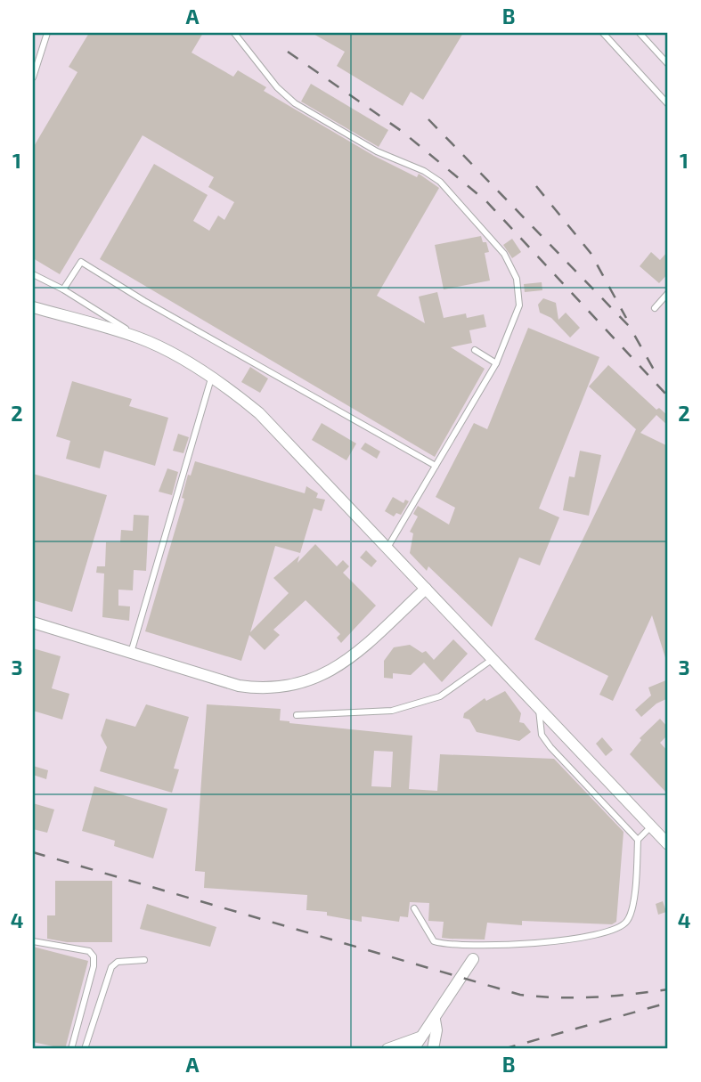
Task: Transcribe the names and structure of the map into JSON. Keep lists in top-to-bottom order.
{
  "grid": {
    "columns": ["A", "B"],
    "rows": [
      "1",
      "2",
      "3",
      "4"
    ]
  }
}
